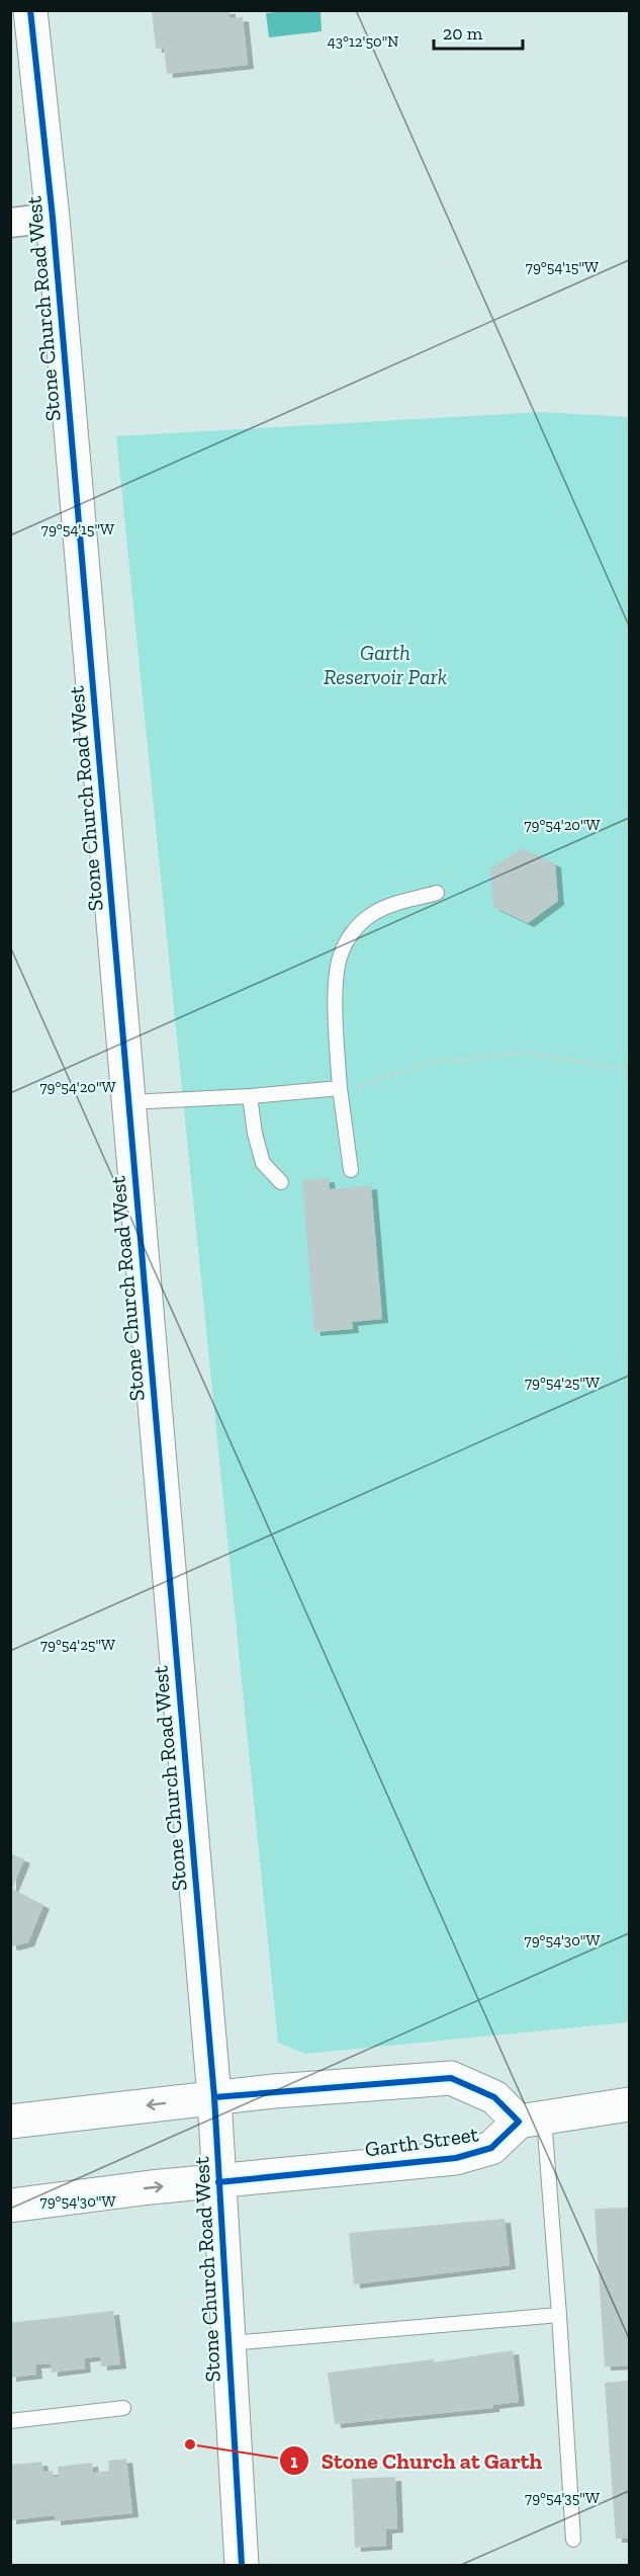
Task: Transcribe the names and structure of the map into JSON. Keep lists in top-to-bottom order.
{
  "streets": {
    "main road": ["Stone Church Road West", "Garth Street"]
  },
  "crossings": [
    ["Stone Church Road West", "Garth Street"]
  ],
  "parks": ["Garth Reservoir Park"],
  "places": ["Stone Church at Garth"],
  "scale_bar": "20 m",
  "coordinates": [
    "43°12'50\"N",
    "79°54'15\"W",
    "79°54'20\"W",
    "79°54'25\"W",
    "79°54'30\"W",
    "79°54'35\"W"
  ]
}
